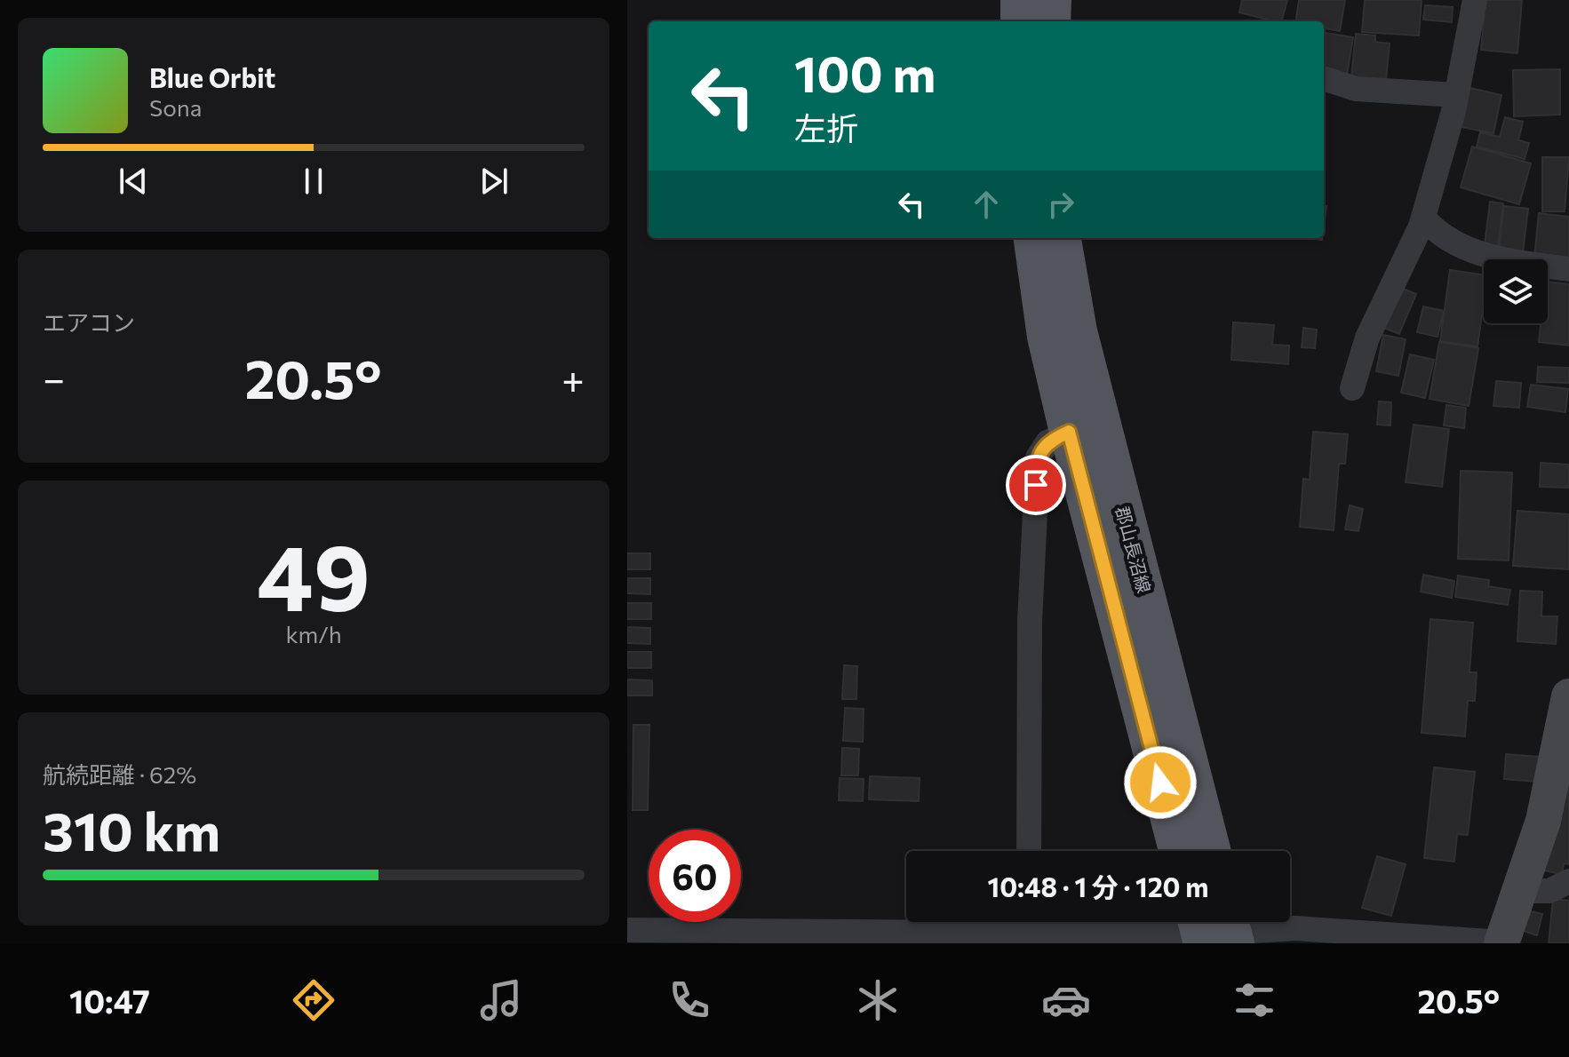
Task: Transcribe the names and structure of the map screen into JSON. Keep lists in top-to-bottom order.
{
  "streets": {
    "main road": ["郡山長沼線"]
  },
  "page": {
    "turn": ["100 m", "左折"],
    "song": ["Blue Orbit", "Sona"],
    "tile": [
      "エアコン",
      ["49", "km/h"],
      ["航続距離 · 62%", "310 km"]
    ],
    "heat": ["−", "20.5°", "+"],
    "limit": "60",
    "trip": "10:48 · 1 分 · 120 m",
    "tabs": ["10:47", "20.5°"]
  }
}
